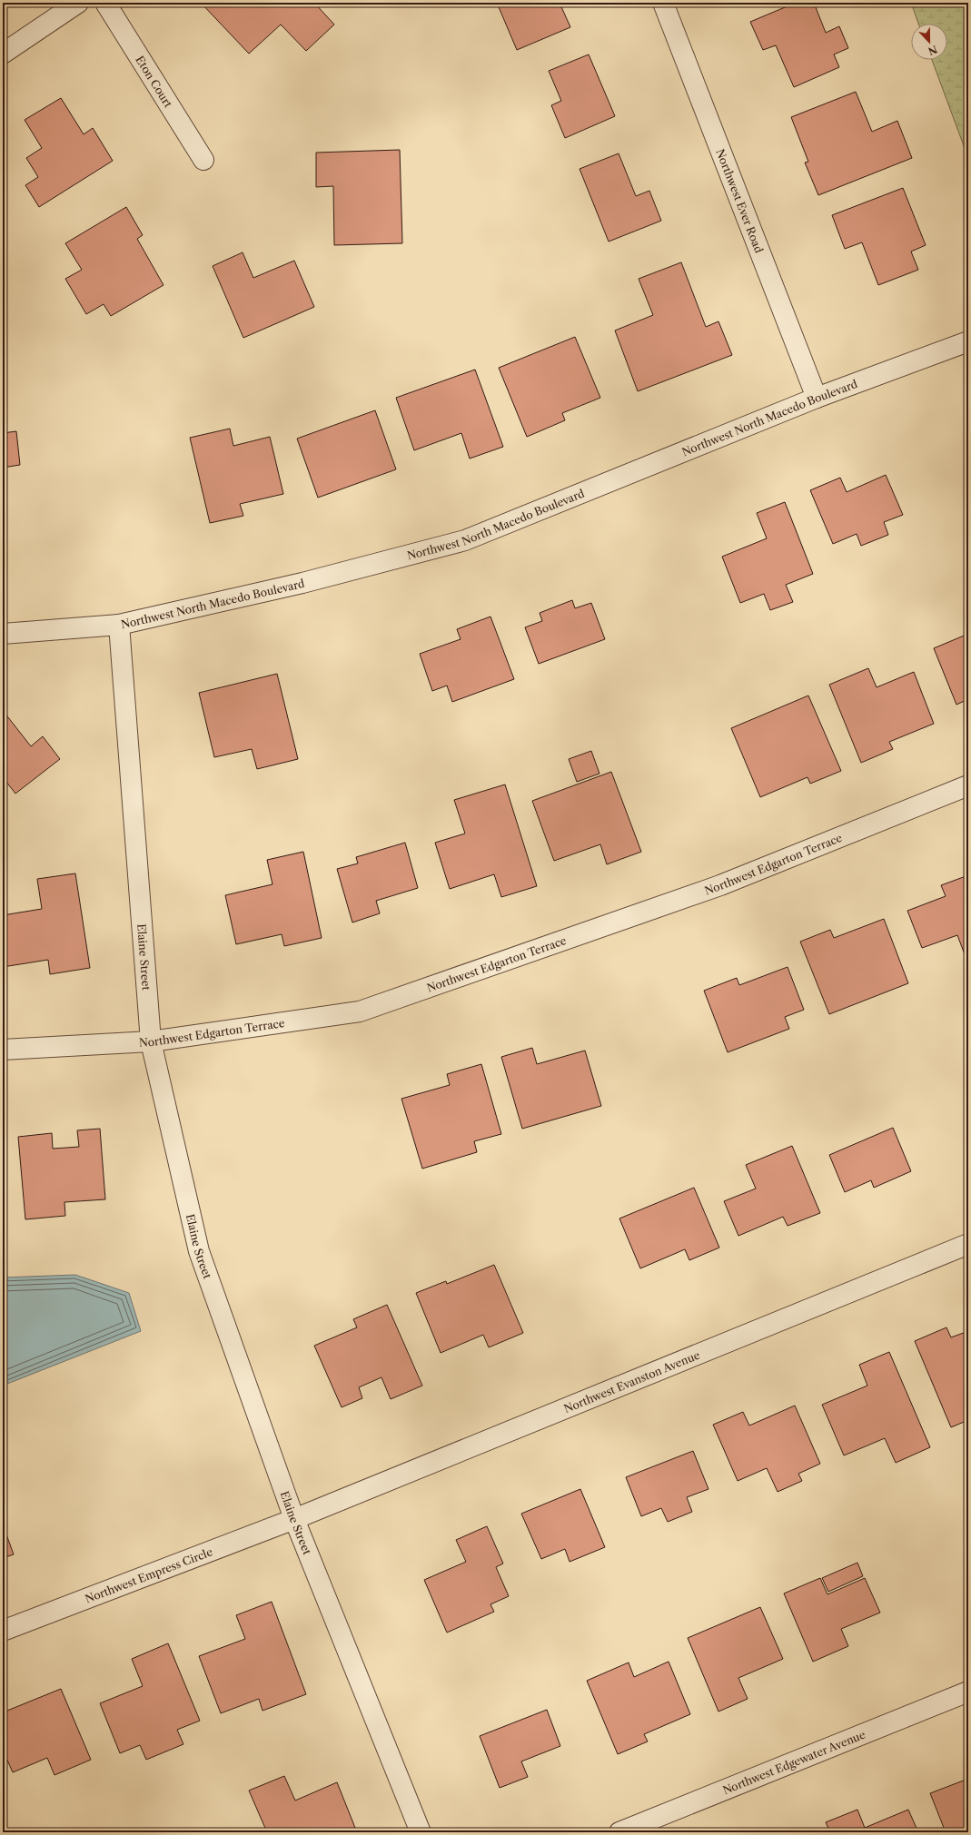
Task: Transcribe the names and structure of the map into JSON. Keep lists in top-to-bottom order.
{
  "streets": {
    "street": [
      "Eton Court",
      "Northwest Ever Road",
      "Northwest North Macedo Boulevard",
      "Northwest Edgarton Terrace",
      "Elaine Street",
      "Northwest Evanston Avenue",
      "Northwest Empress Circle",
      "Northwest Edgewater Avenue"
    ]
  },
  "crossings": [
    ["Northwest Ever Road", "Northwest North Macedo Boulevard"],
    ["Northwest North Macedo Boulevard", "Elaine Street"],
    ["Northwest Edgarton Terrace", "Elaine Street"],
    ["Elaine Street", "Northwest Evanston Avenue"],
    ["Elaine Street", "Northwest Empress Circle"],
    ["Northwest Evanston Avenue", "Northwest Empress Circle"]
  ],
  "north": "bottom"
}
